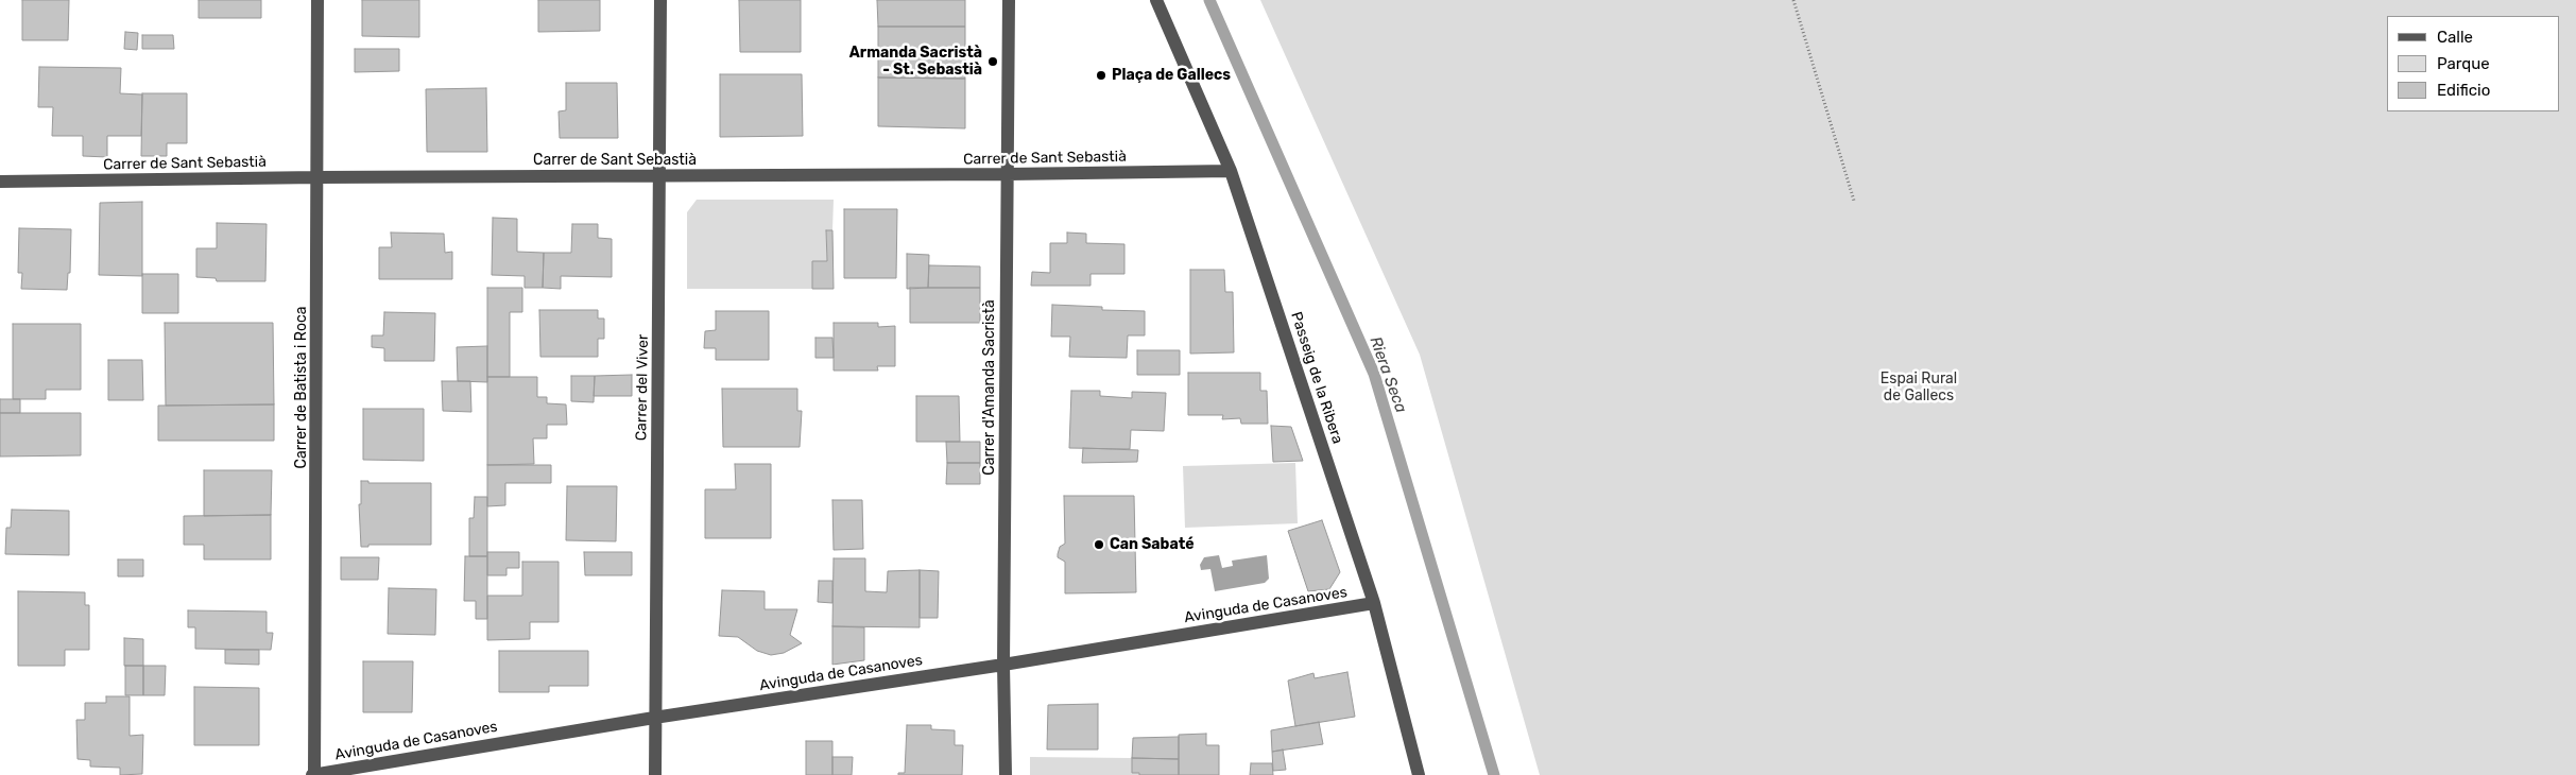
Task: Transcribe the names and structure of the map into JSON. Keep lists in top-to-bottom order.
{
  "streets": {
    "street": [
      "Carrer de Sant Sebastià",
      "Passeig de la Ribera",
      "Carrer de Batista i Roca",
      "Carrer del Viver",
      "Carrer d'Amanda Sacristà",
      "Avinguda de Casanoves"
    ]
  },
  "crossings": [
    ["Carrer de Sant Sebastià", "Passeig de la Ribera"],
    ["Carrer de Sant Sebastià", "Carrer de Batista i Roca"],
    ["Carrer de Sant Sebastià", "Carrer del Viver"],
    ["Carrer de Sant Sebastià", "Carrer d'Amanda Sacristà"],
    ["Passeig de la Ribera", "Avinguda de Casanoves"],
    ["Carrer de Batista i Roca", "Avinguda de Casanoves"],
    ["Carrer del Viver", "Avinguda de Casanoves"],
    ["Carrer d'Amanda Sacristà", "Avinguda de Casanoves"]
  ],
  "water": ["Riera Seca"],
  "parks": ["Espai Rural de Gallecs"],
  "places": ["Armanda Sacristà - St. Sebastià", "Plaça de Gallecs", "Can Sabaté"],
  "legend": ["Calle", "Parque", "Edificio"]
}
